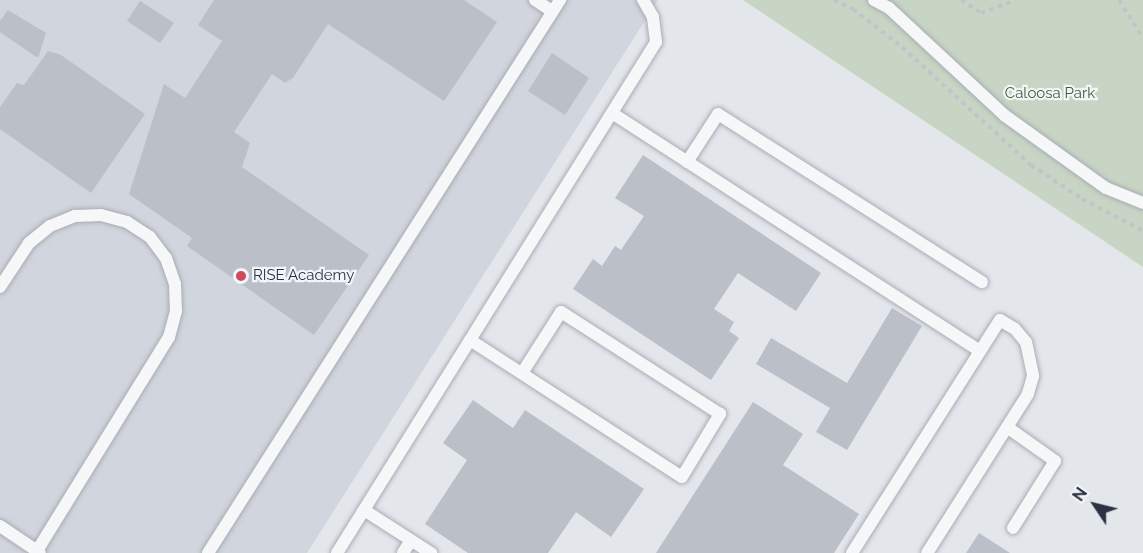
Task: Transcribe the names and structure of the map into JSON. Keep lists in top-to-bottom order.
{
  "parks": ["Caloosa Park"],
  "places": ["RISE Academy"],
  "north": "top left"
}
